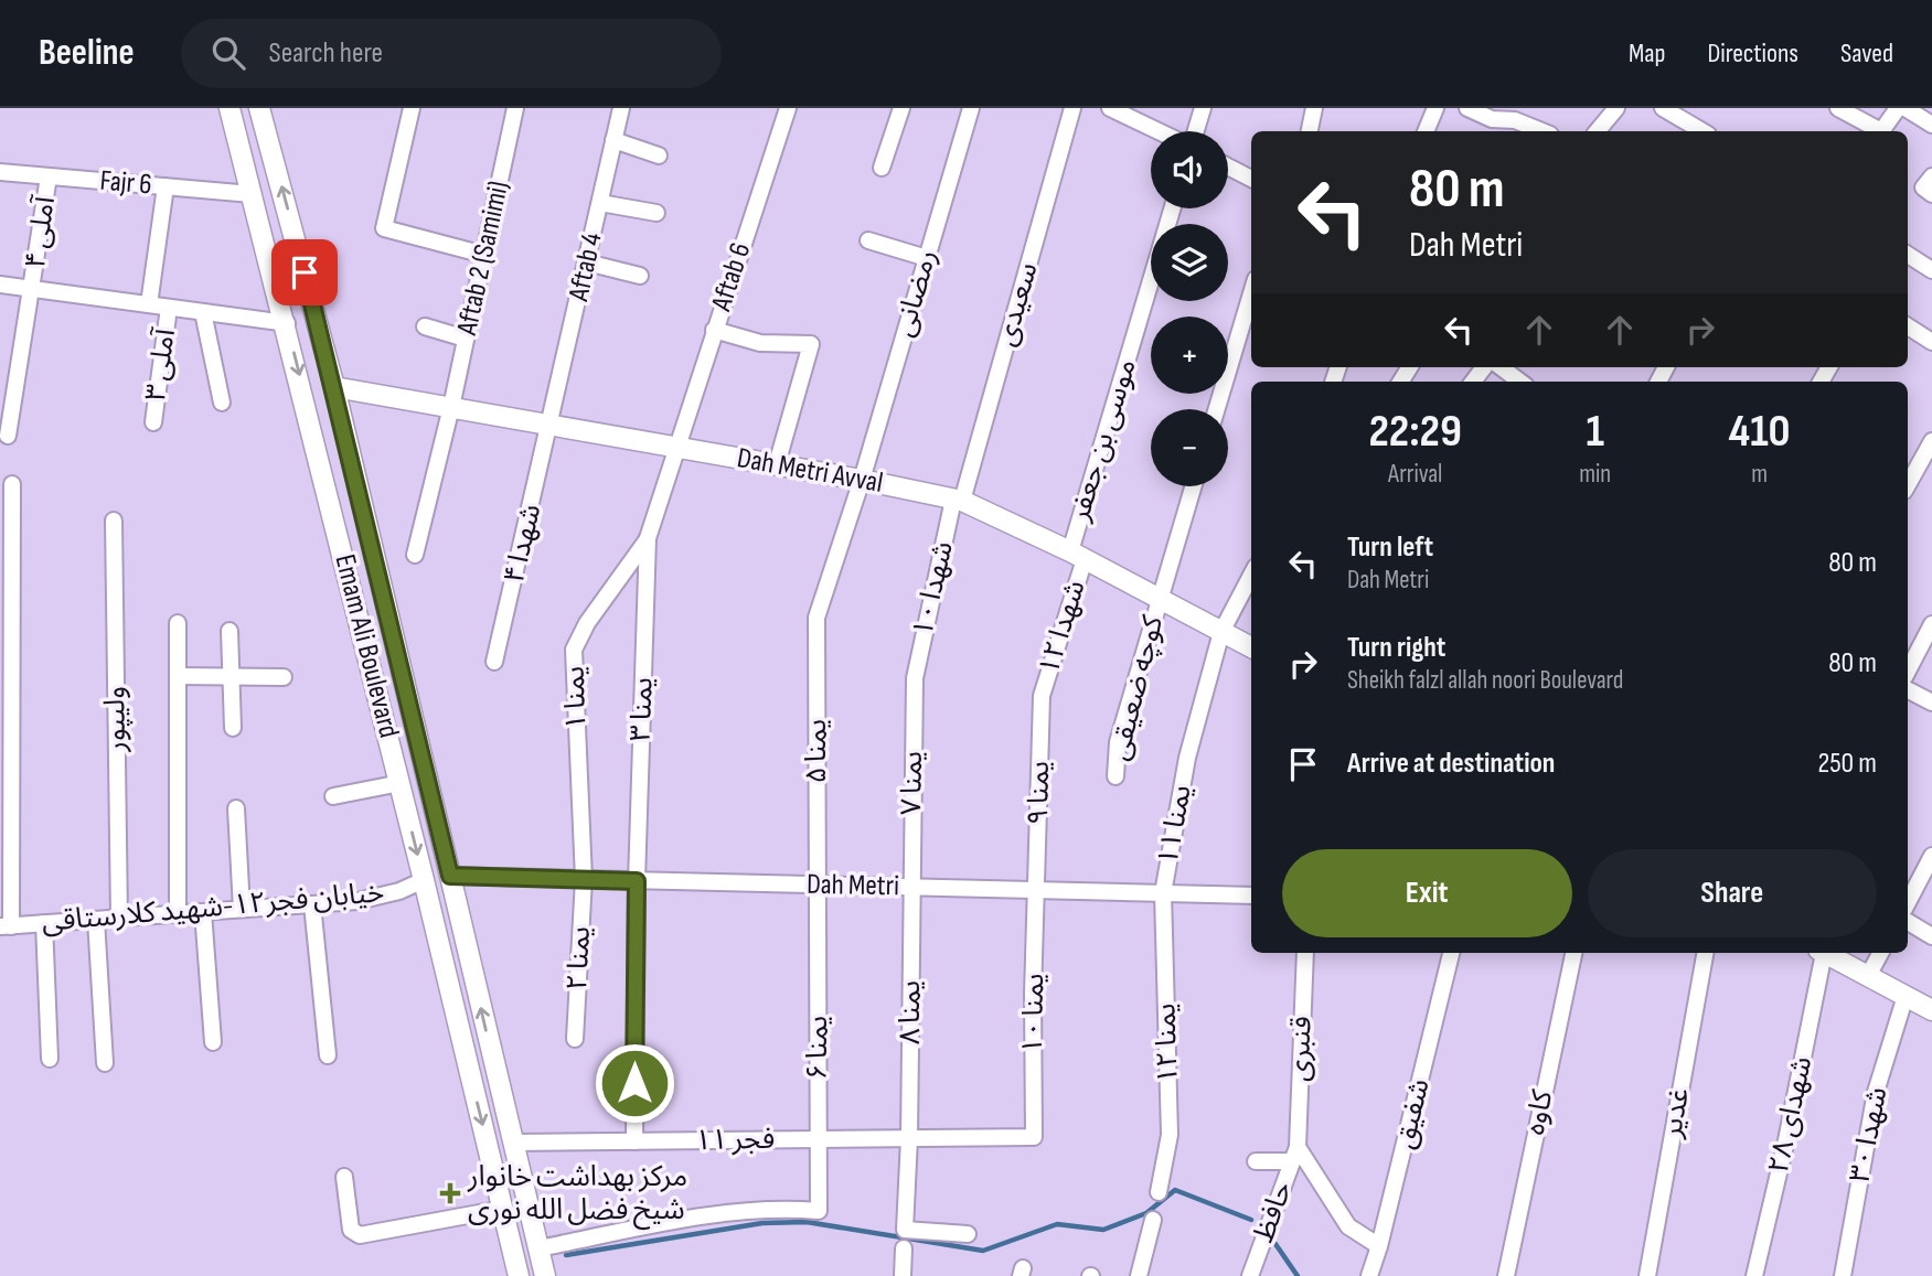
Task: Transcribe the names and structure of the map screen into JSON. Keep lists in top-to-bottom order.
{
  "streets": {
    "main road": ["Dah Metri Avval", "Emam Ali Boulevard"],
    "street": [
      "Fajr 6",
      "آملی ۴",
      "Aftab 2 (Samimi)",
      "Aftab 4",
      "Aftab 6",
      "رمضانی",
      "سعیدی",
      "آملی ۳",
      "موسی بن جعفر",
      "شهدا ۴",
      "شهدا ۱۰",
      "شهدا ۱۲",
      "کوچه ضعیقی",
      "یمنا ۱",
      "یمنا ۳",
      "ولیپور",
      "یمنا ۵",
      "یمنا ۷",
      "یمنا ۹",
      "یمنا ۱۱",
      "Dah Metri",
      "خيابان فجر۱۲-شهيد كلارستاقی",
      "یمنا ۲",
      "یمنا ۸",
      "یمنا ۱۰",
      "یمنا ۱۲",
      "یمنا ۶",
      "قنبری",
      "کاوه",
      "غدیر",
      "شفیق",
      "شهدای ۲۸",
      "شهدا ۳۰",
      "فجر ۱۱",
      "حافظ"
    ]
  },
  "crossings": [
    ["Fajr 6", "آملی ۴"],
    ["Fajr 6", "Emam Ali Boulevard"],
    ["Aftab 2 (Samimi)", "Dah Metri Avval"],
    ["Aftab 4", "Dah Metri Avval"],
    ["Aftab 4", "شهدا ۴"],
    ["Aftab 6", "Dah Metri Avval"],
    ["Aftab 6", "یمنا ۱"],
    ["Aftab 6", "یمنا ۳"],
    ["رمضانی", "Dah Metri Avval"],
    ["رمضانی", "یمنا ۵"],
    ["سعیدی", "Dah Metri Avval"],
    ["سعیدی", "شهدا ۱۰"],
    ["موسی بن جعفر", "Dah Metri Avval"],
    ["موسی بن جعفر", "شهدا ۱۲"],
    ["Dah Metri Avval", "شهدا ۴"],
    ["Dah Metri Avval", "شهدا ۱۰"],
    ["Dah Metri Avval", "شهدا ۱۲"],
    ["Dah Metri Avval", "کوچه ضعیقی"],
    ["Dah Metri Avval", "یمنا ۱۱"],
    ["شهدا ۱۰", "یمنا ۷"],
    ["شهدا ۱۲", "یمنا ۹"],
    ["Emam Ali Boulevard", "خيابان فجر۱۲-شهيد كلارستاقی"],
    ["یمنا ۱", "یمنا ۳"],
    ["یمنا ۱", "Dah Metri"],
    ["یمنا ۱", "یمنا ۲"],
    ["یمنا ۳", "Dah Metri"],
    ["یمنا ۳", "فجر ۱۱"],
    ["ولیپور", "خيابان فجر۱۲-شهيد كلارستاقی"],
    ["یمنا ۵", "Dah Metri"],
    ["یمنا ۵", "یمنا ۶"],
    ["یمنا ۷", "Dah Metri"],
    ["یمنا ۷", "یمنا ۸"],
    ["یمنا ۹", "Dah Metri"],
    ["یمنا ۹", "یمنا ۱۰"],
    ["یمنا ۱۱", "Dah Metri"],
    ["یمنا ۱۱", "یمنا ۱۲"],
    ["Dah Metri", "یمنا ۲"],
    ["Dah Metri", "یمنا ۸"],
    ["Dah Metri", "یمنا ۱۰"],
    ["Dah Metri", "یمنا ۱۲"],
    ["Dah Metri", "یمنا ۶"],
    ["یمنا ۸", "فجر ۱۱"],
    ["یمنا ۱۰", "فجر ۱۱"],
    ["یمنا ۶", "فجر ۱۱"],
    ["قنبری", "حافظ"]
  ],
  "places": {
    "health": ["مرکز بهداشت خانوار شیخ فضل الله نوری"]
  },
  "page": {
    "header": "Beeline",
    "search": "Search here",
    "nav": ["Map", "Directions", "Saved"],
    "map_buttons": ["+", "−"],
    "turn": ["80 m", "Dah Metri"],
    "eta": [
      "22:29",
      "Arrival",
      "1",
      "min",
      "410",
      "m"
    ],
    "list": [
      {
        "name": "Turn left",
        "note": "Dah Metri",
        "value": "80 m"
      },
      {
        "name": "Turn right",
        "note": "Sheikh falzl allah noori Boulevard",
        "value": "80 m"
      },
      {
        "name": "Arrive at destination",
        "value": "250 m"
      }
    ],
    "buttons": ["Exit", "Share"]
  }
}
